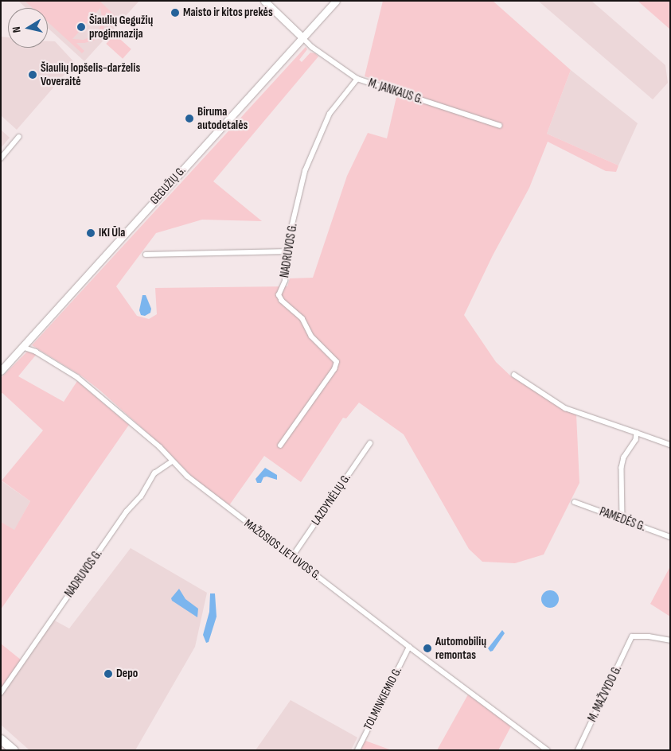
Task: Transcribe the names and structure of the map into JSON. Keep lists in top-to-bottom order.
{
  "streets": {
    "main road": ["GEGUŽIŲ G."],
    "street": [
      "M. JANKAUS G.",
      "NADRUVOS G.",
      "LAZDYNĖLIŲ G.",
      "PAMEDĖS G.",
      "MAŽOSIOS LIETUVOS G.",
      "M. MAŽVYDO G.",
      "TOLMINKIEMIO G."
    ]
  },
  "crossings": [
    ["M. JANKAUS G.", "GEGUŽIŲ G."],
    ["M. JANKAUS G.", "NADRUVOS G."],
    ["GEGUŽIŲ G.", "MAŽOSIOS LIETUVOS G."],
    ["NADRUVOS G.", "MAŽOSIOS LIETUVOS G."],
    ["LAZDYNĖLIŲ G.", "MAŽOSIOS LIETUVOS G."],
    ["MAŽOSIOS LIETUVOS G.", "TOLMINKIEMIO G."]
  ],
  "places": [
    "Maisto ir kitos prekės",
    "Šiaulių Gegužių progimnazija",
    "Šiaulių lopšelis-darželis Voveraitė",
    "Biruma autodetalės",
    "IKI Ūla",
    "Automobilių remontas",
    "Depo"
  ],
  "north": "left"
}
